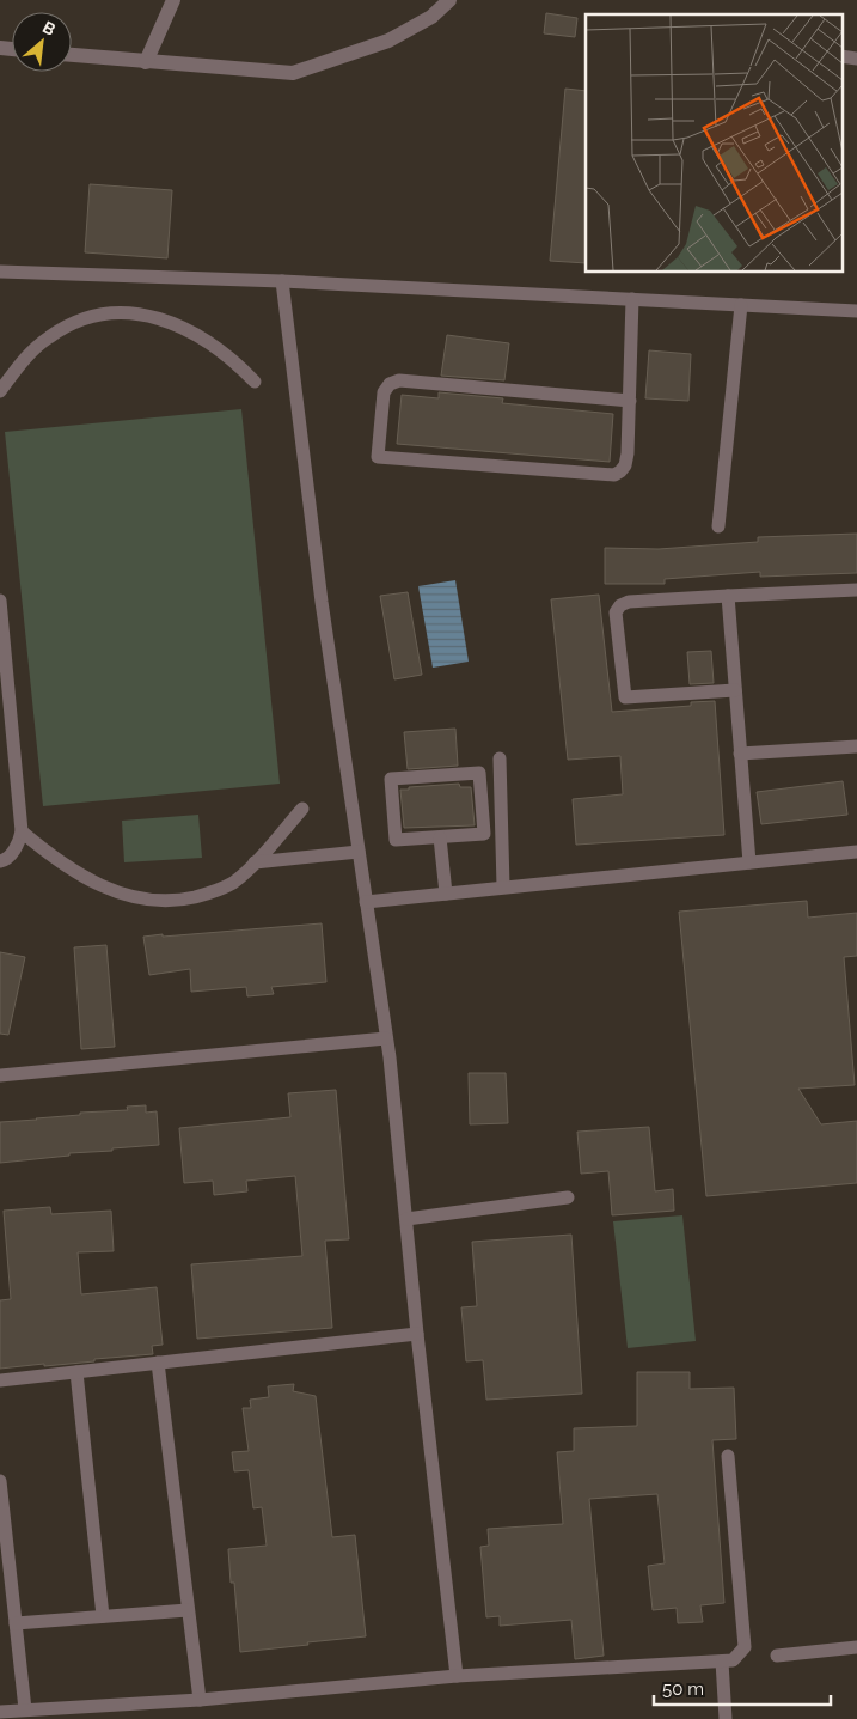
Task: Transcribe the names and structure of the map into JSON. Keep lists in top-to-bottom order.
{
  "scale_bar": "50 m",
  "north": "top right"
}
